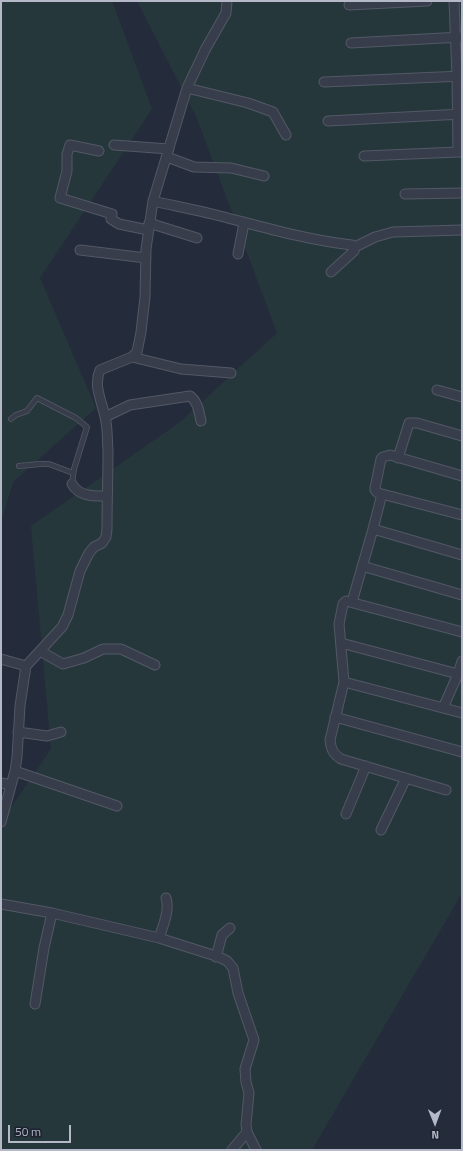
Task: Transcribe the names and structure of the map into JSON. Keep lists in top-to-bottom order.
{
  "scale_bar": "50 m",
  "north": "bottom"
}
